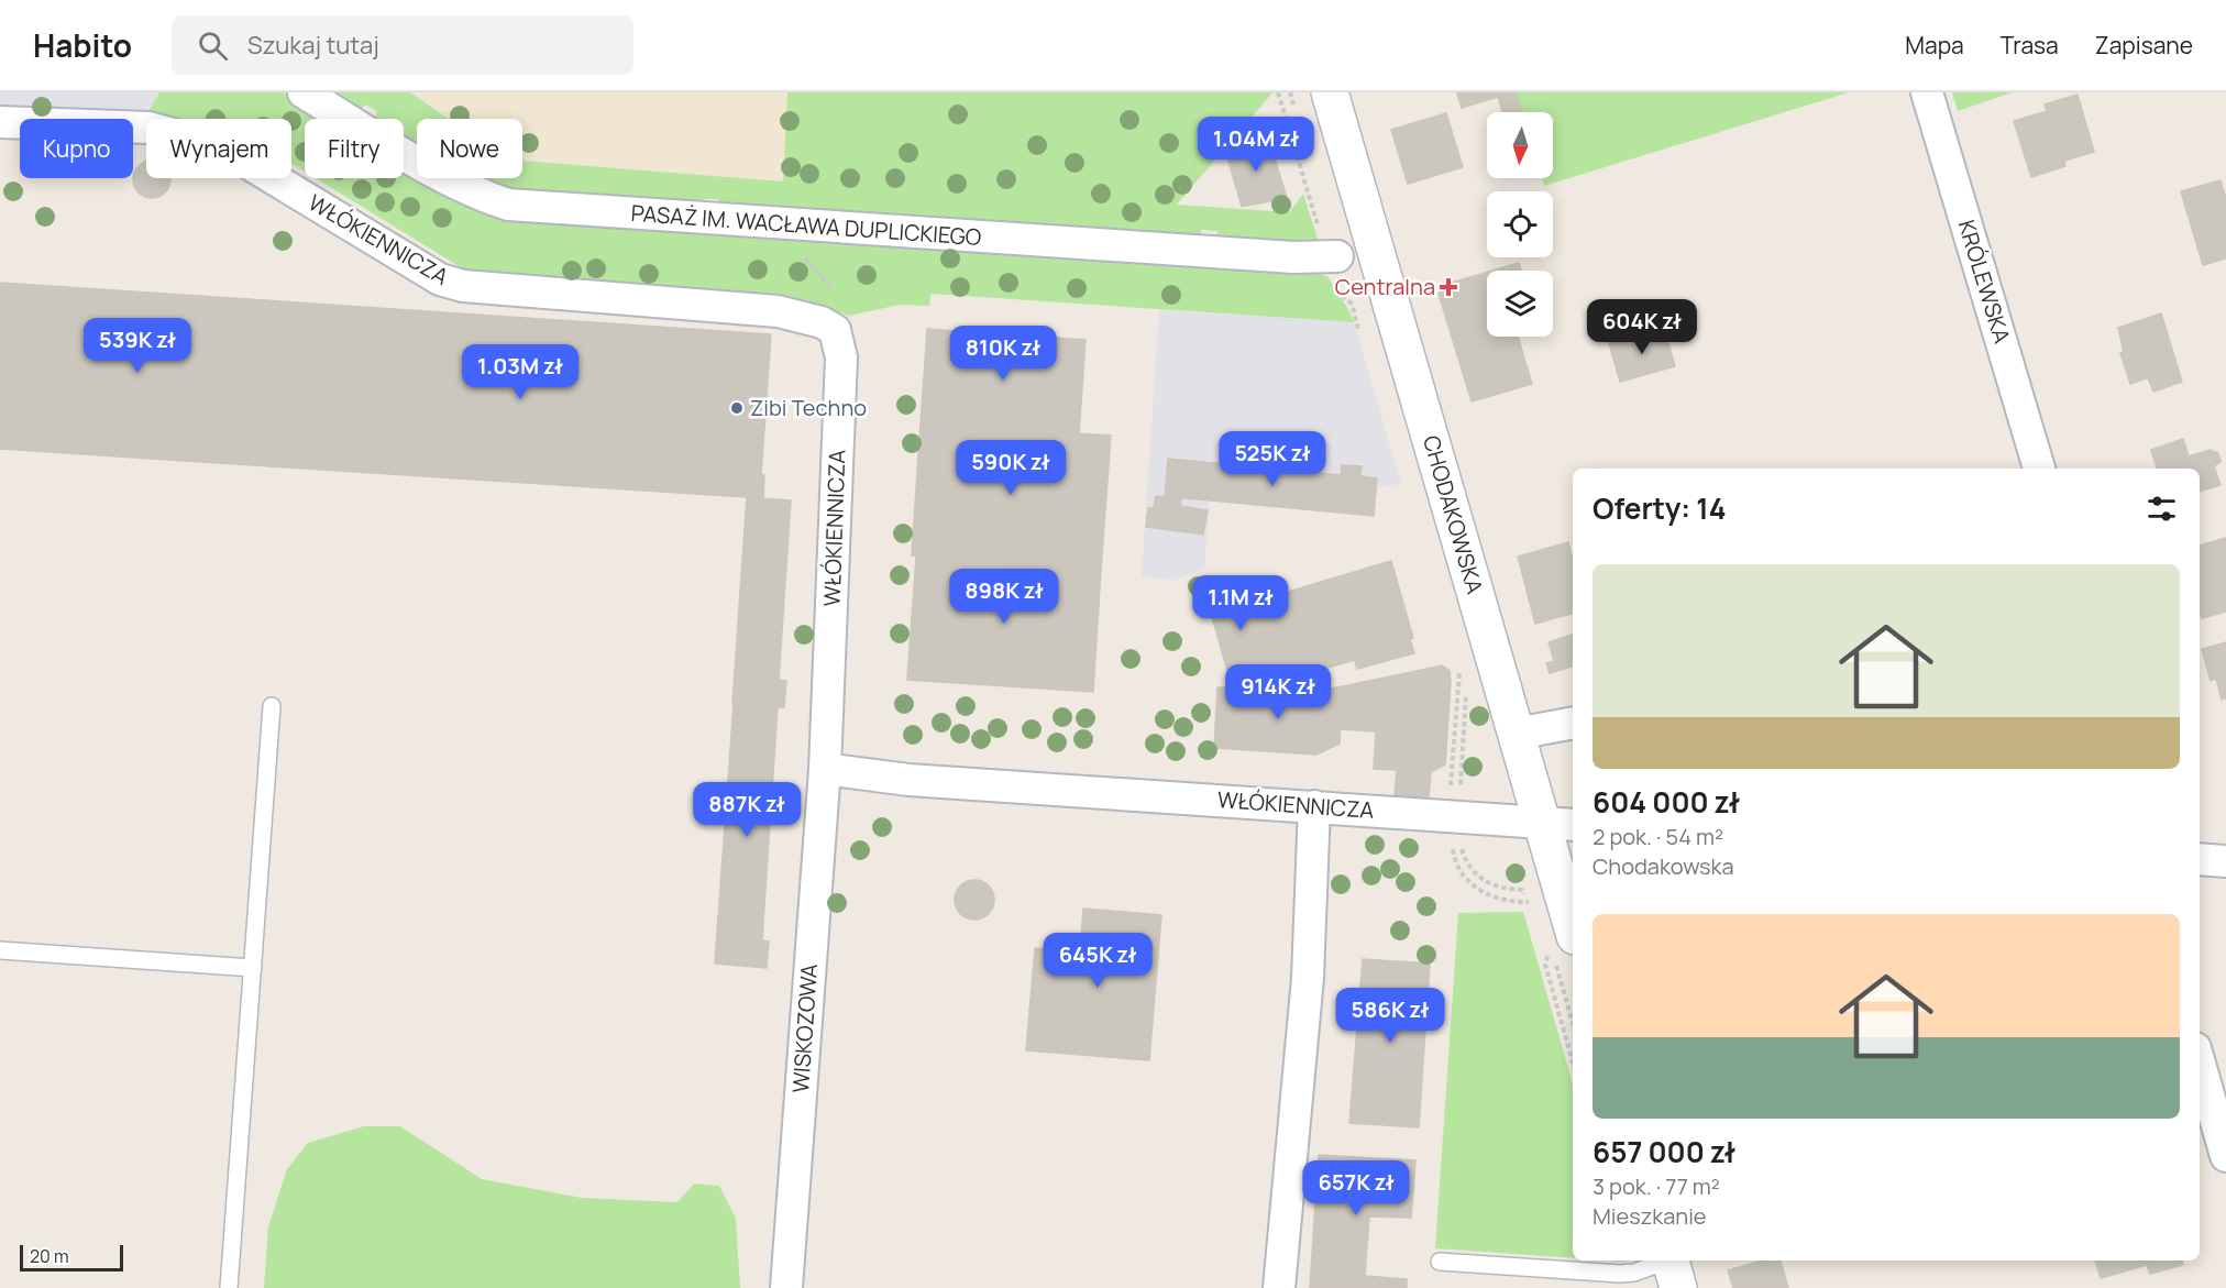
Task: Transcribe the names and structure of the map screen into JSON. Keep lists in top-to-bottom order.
{
  "streets": {
    "main road": ["CHODAKOWSKA"],
    "street": [
      "PASAŻ IM. WACŁAWA DUPLICKIEGO",
      "WŁÓKIENNICZA",
      "KRÓLEWSKA",
      "WISKOZOWA"
    ]
  },
  "crossings": [
    ["WŁÓKIENNICZA", "CHODAKOWSKA"],
    ["WŁÓKIENNICZA", "WISKOZOWA"]
  ],
  "places": {
    "health": ["Centralna"],
    "other": ["Zibi Techno"]
  },
  "scale_bar": "20 m",
  "north": "bottom",
  "page": {
    "header": "Habito",
    "search": "Szukaj tutaj",
    "nav": ["Mapa", "Trasa", "Zapisane"],
    "price": [
      "1.04M zł",
      "604K zł",
      "539K zł",
      "810K zł",
      "1.03M zł",
      "525K zł",
      "590K zł",
      "898K zł",
      "1.1M zł",
      "914K zł",
      "887K zł",
      "645K zł",
      "586K zł",
      "657K zł"
    ],
    "chip": [
      "Kupno",
      "Wynajem",
      "Filtry",
      "Nowe"
    ],
    "heading": "Oferty: 14",
    "list": [
      {
        "name": "604 000 zł",
        "note": "2 pok. · 54 m² · Chodakowska"
      },
      {
        "name": "657 000 zł",
        "note": "3 pok. · 77 m² · Mieszkanie"
      }
    ],
    "scale": "20 m"
  }
}
